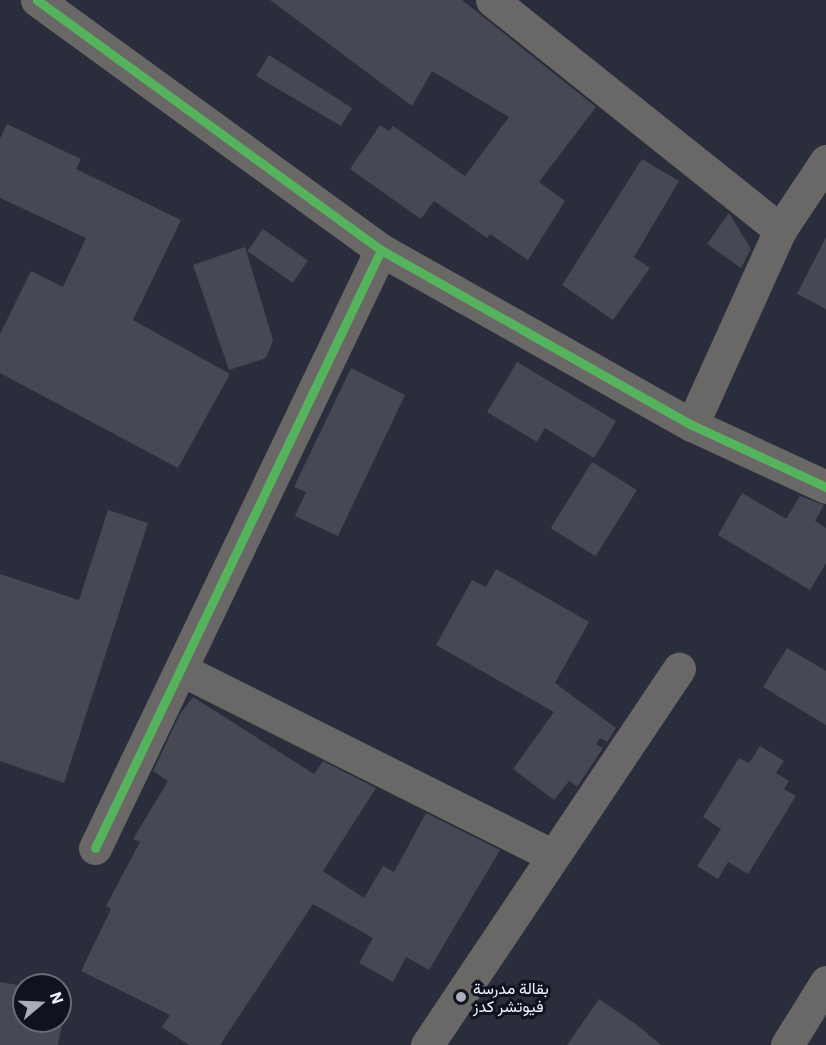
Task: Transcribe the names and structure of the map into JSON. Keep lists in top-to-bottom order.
{
  "places": ["بقالة مدرسة فيوتشر كدز"],
  "north": "right"
}
